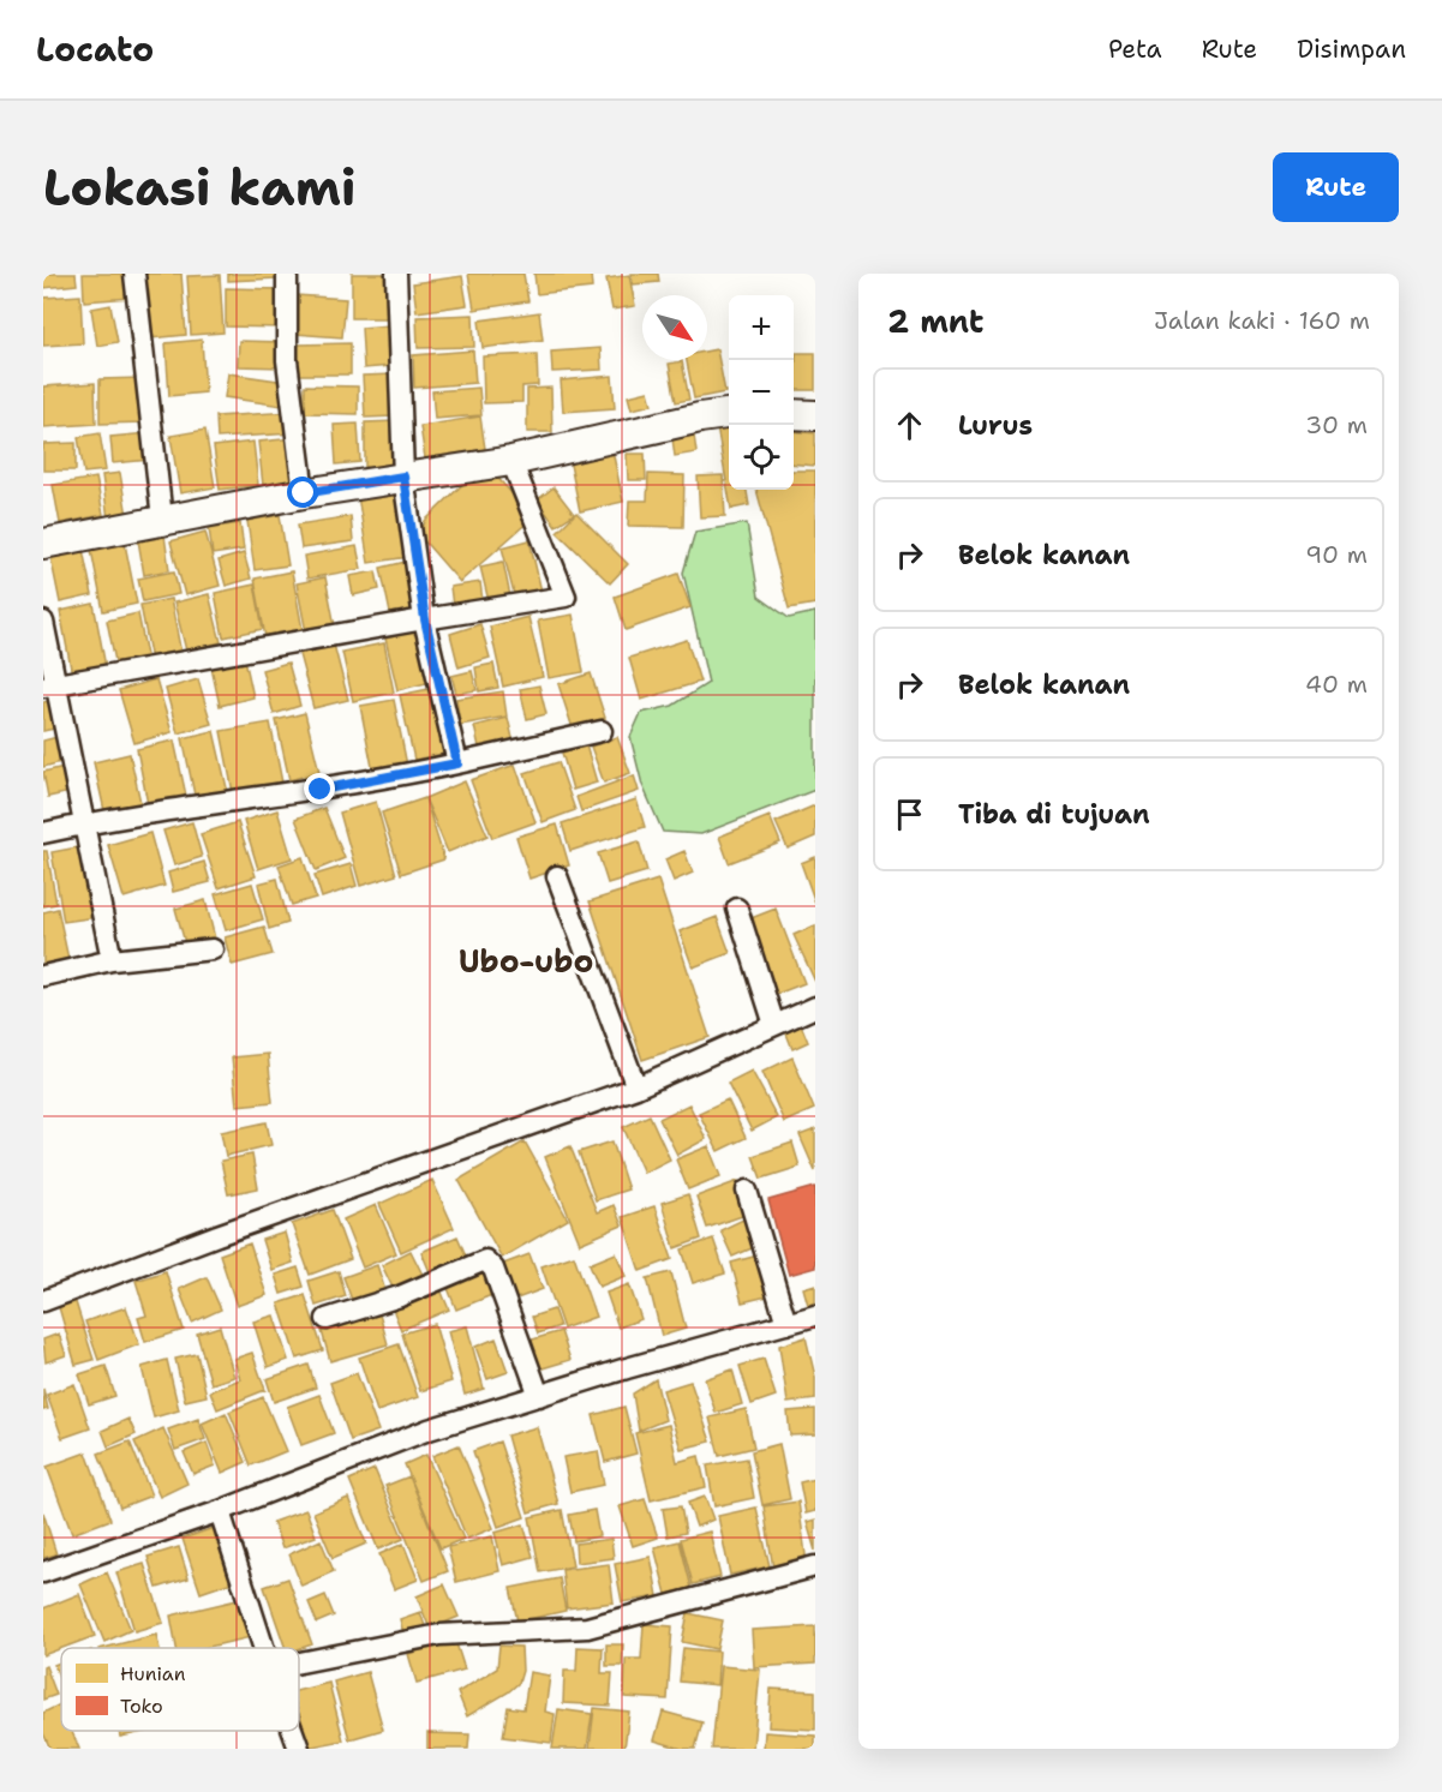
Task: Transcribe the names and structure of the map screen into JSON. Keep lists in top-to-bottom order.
{
  "districts": ["Ubo-ubo"],
  "legend": ["Hunian", "Toko"],
  "north": "bottom right",
  "page": {
    "header": "Locato",
    "nav": ["Peta", "Rute", "Disimpan"],
    "buttons": "Rute",
    "title": "Lokasi kami",
    "heading": ["2 mnt", "Jalan kaki · 160 m"],
    "map_buttons": ["+", "−"],
    "list": [
      ["Lurus", "30 m"],
      ["Belok kanan", "90 m"],
      ["Belok kanan", "40 m"],
      "Tiba di tujuan"
    ]
  }
}
